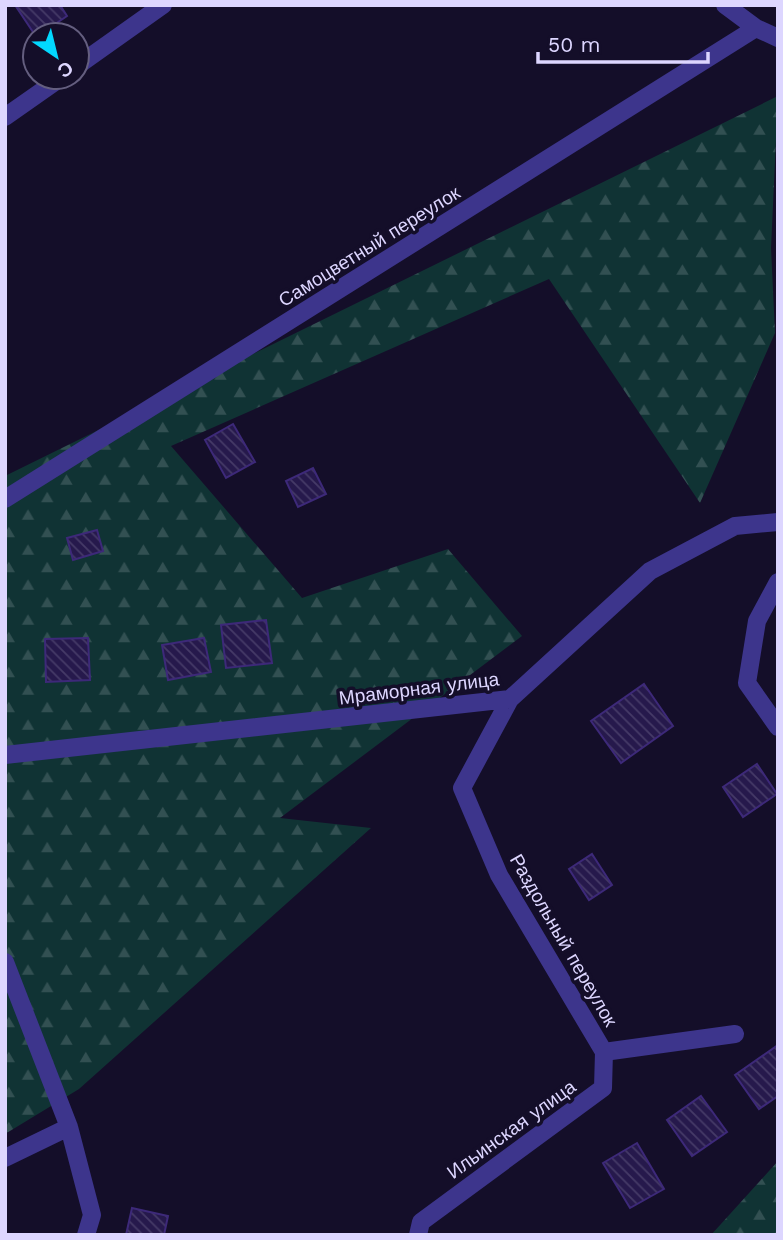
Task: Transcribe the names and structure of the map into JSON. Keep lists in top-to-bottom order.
{
  "streets": {
    "street": [
      "Самоцветный переулок",
      "Мраморная улица",
      "Раздольный переулок",
      "Ильинская улица"
    ]
  },
  "crossings": [
    ["Мраморная улица", "Раздольный переулок"],
    ["Раздольный переулок", "Ильинская улица"]
  ],
  "scale_bar": "50 m",
  "north": "bottom right"
}
